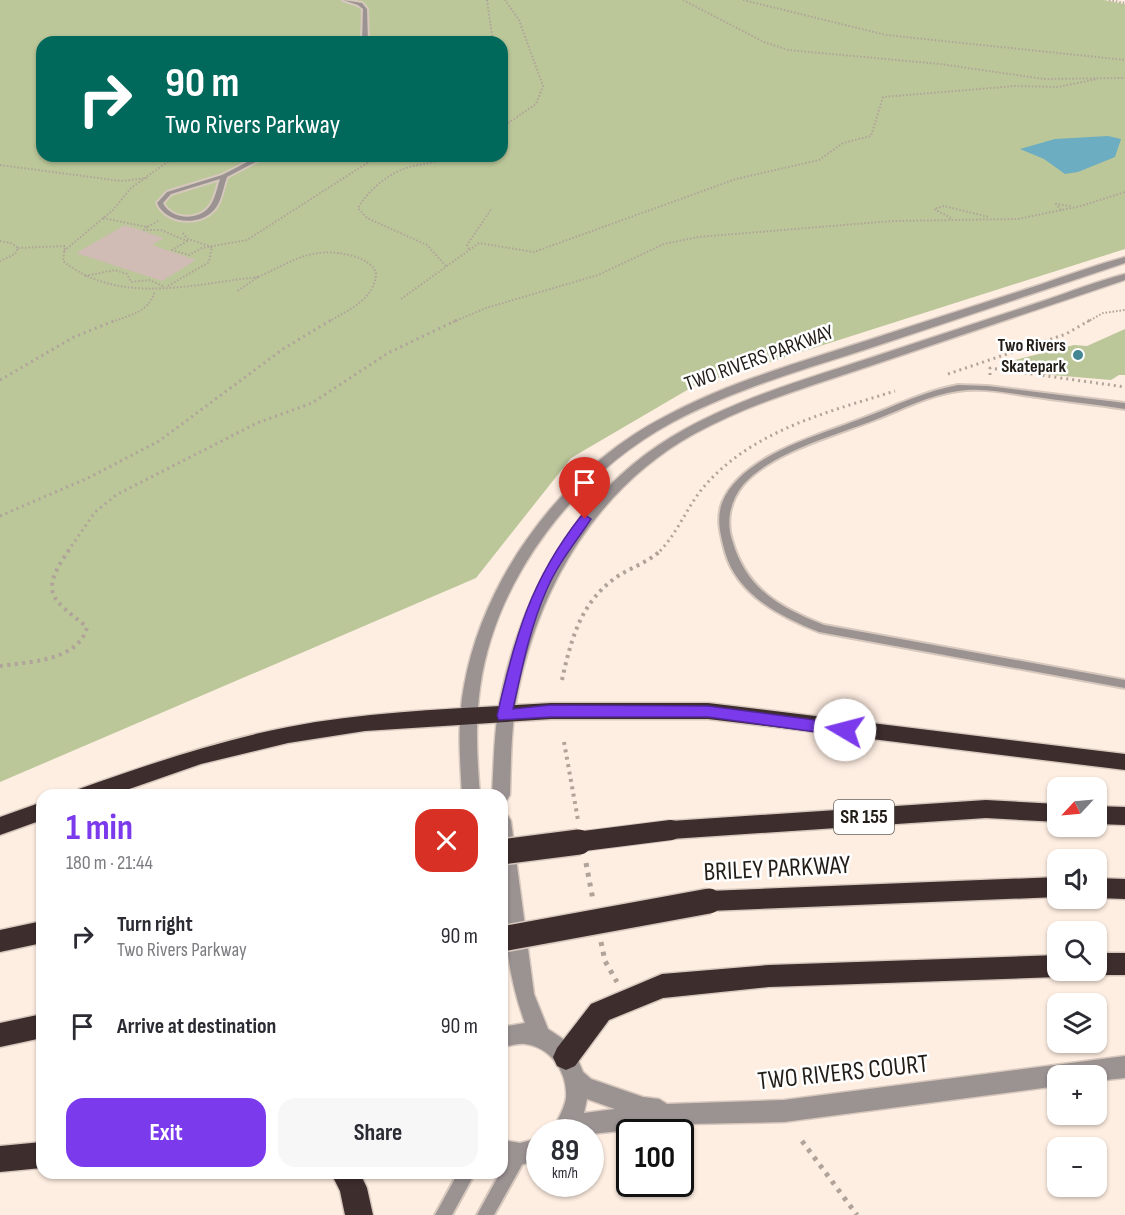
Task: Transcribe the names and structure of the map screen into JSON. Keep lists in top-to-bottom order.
{
  "streets": {
    "highway": ["SR 155", "BRILEY PARKWAY"],
    "street": ["TWO RIVERS PARKWAY", "TWO RIVERS COURT"]
  },
  "places": ["Two Rivers Skatepark"],
  "north": "bottom left",
  "page": {
    "turn": ["90 m", "Two Rivers Parkway"],
    "map_buttons": ["+", "−"],
    "heading": ["1 min", "180 m · 21:44"],
    "list": [
      {
        "name": "Turn right",
        "note": "Two Rivers Parkway",
        "value": "90 m"
      },
      {
        "name": "Arrive at destination",
        "value": "90 m"
      }
    ],
    "buttons": ["Exit", "Share"],
    "speed": "89 km/h",
    "limit": "100"
  }
}
